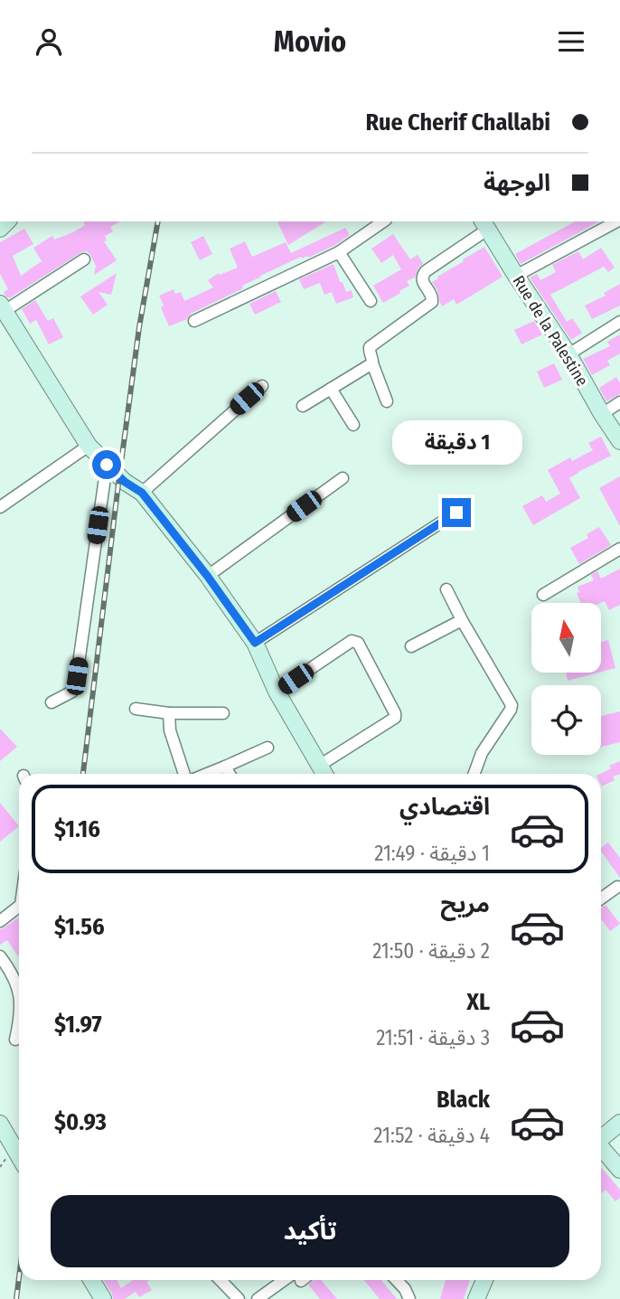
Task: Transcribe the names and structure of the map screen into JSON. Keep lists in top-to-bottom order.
{
  "streets": {
    "street": ["Rue de la Palestine"]
  },
  "north": "top",
  "page": {
    "header": "Movio",
    "banner": ["Rue Cherif Challabi", "الوجهة"],
    "bubble": "1 دقيقة",
    "list": [
      {
        "name": "اقتصادي",
        "note": "1 دقيقة · 21:49",
        "value": "$1.16"
      },
      {
        "name": "مريح",
        "note": "2 دقيقة · 21:50",
        "value": "$1.56"
      },
      {
        "name": "XL",
        "note": "3 دقيقة · 21:51",
        "value": "$1.97"
      },
      {
        "name": "Black",
        "note": "4 دقيقة · 21:52",
        "value": "$0.93"
      }
    ],
    "buttons": "تأكيد"
  }
}
